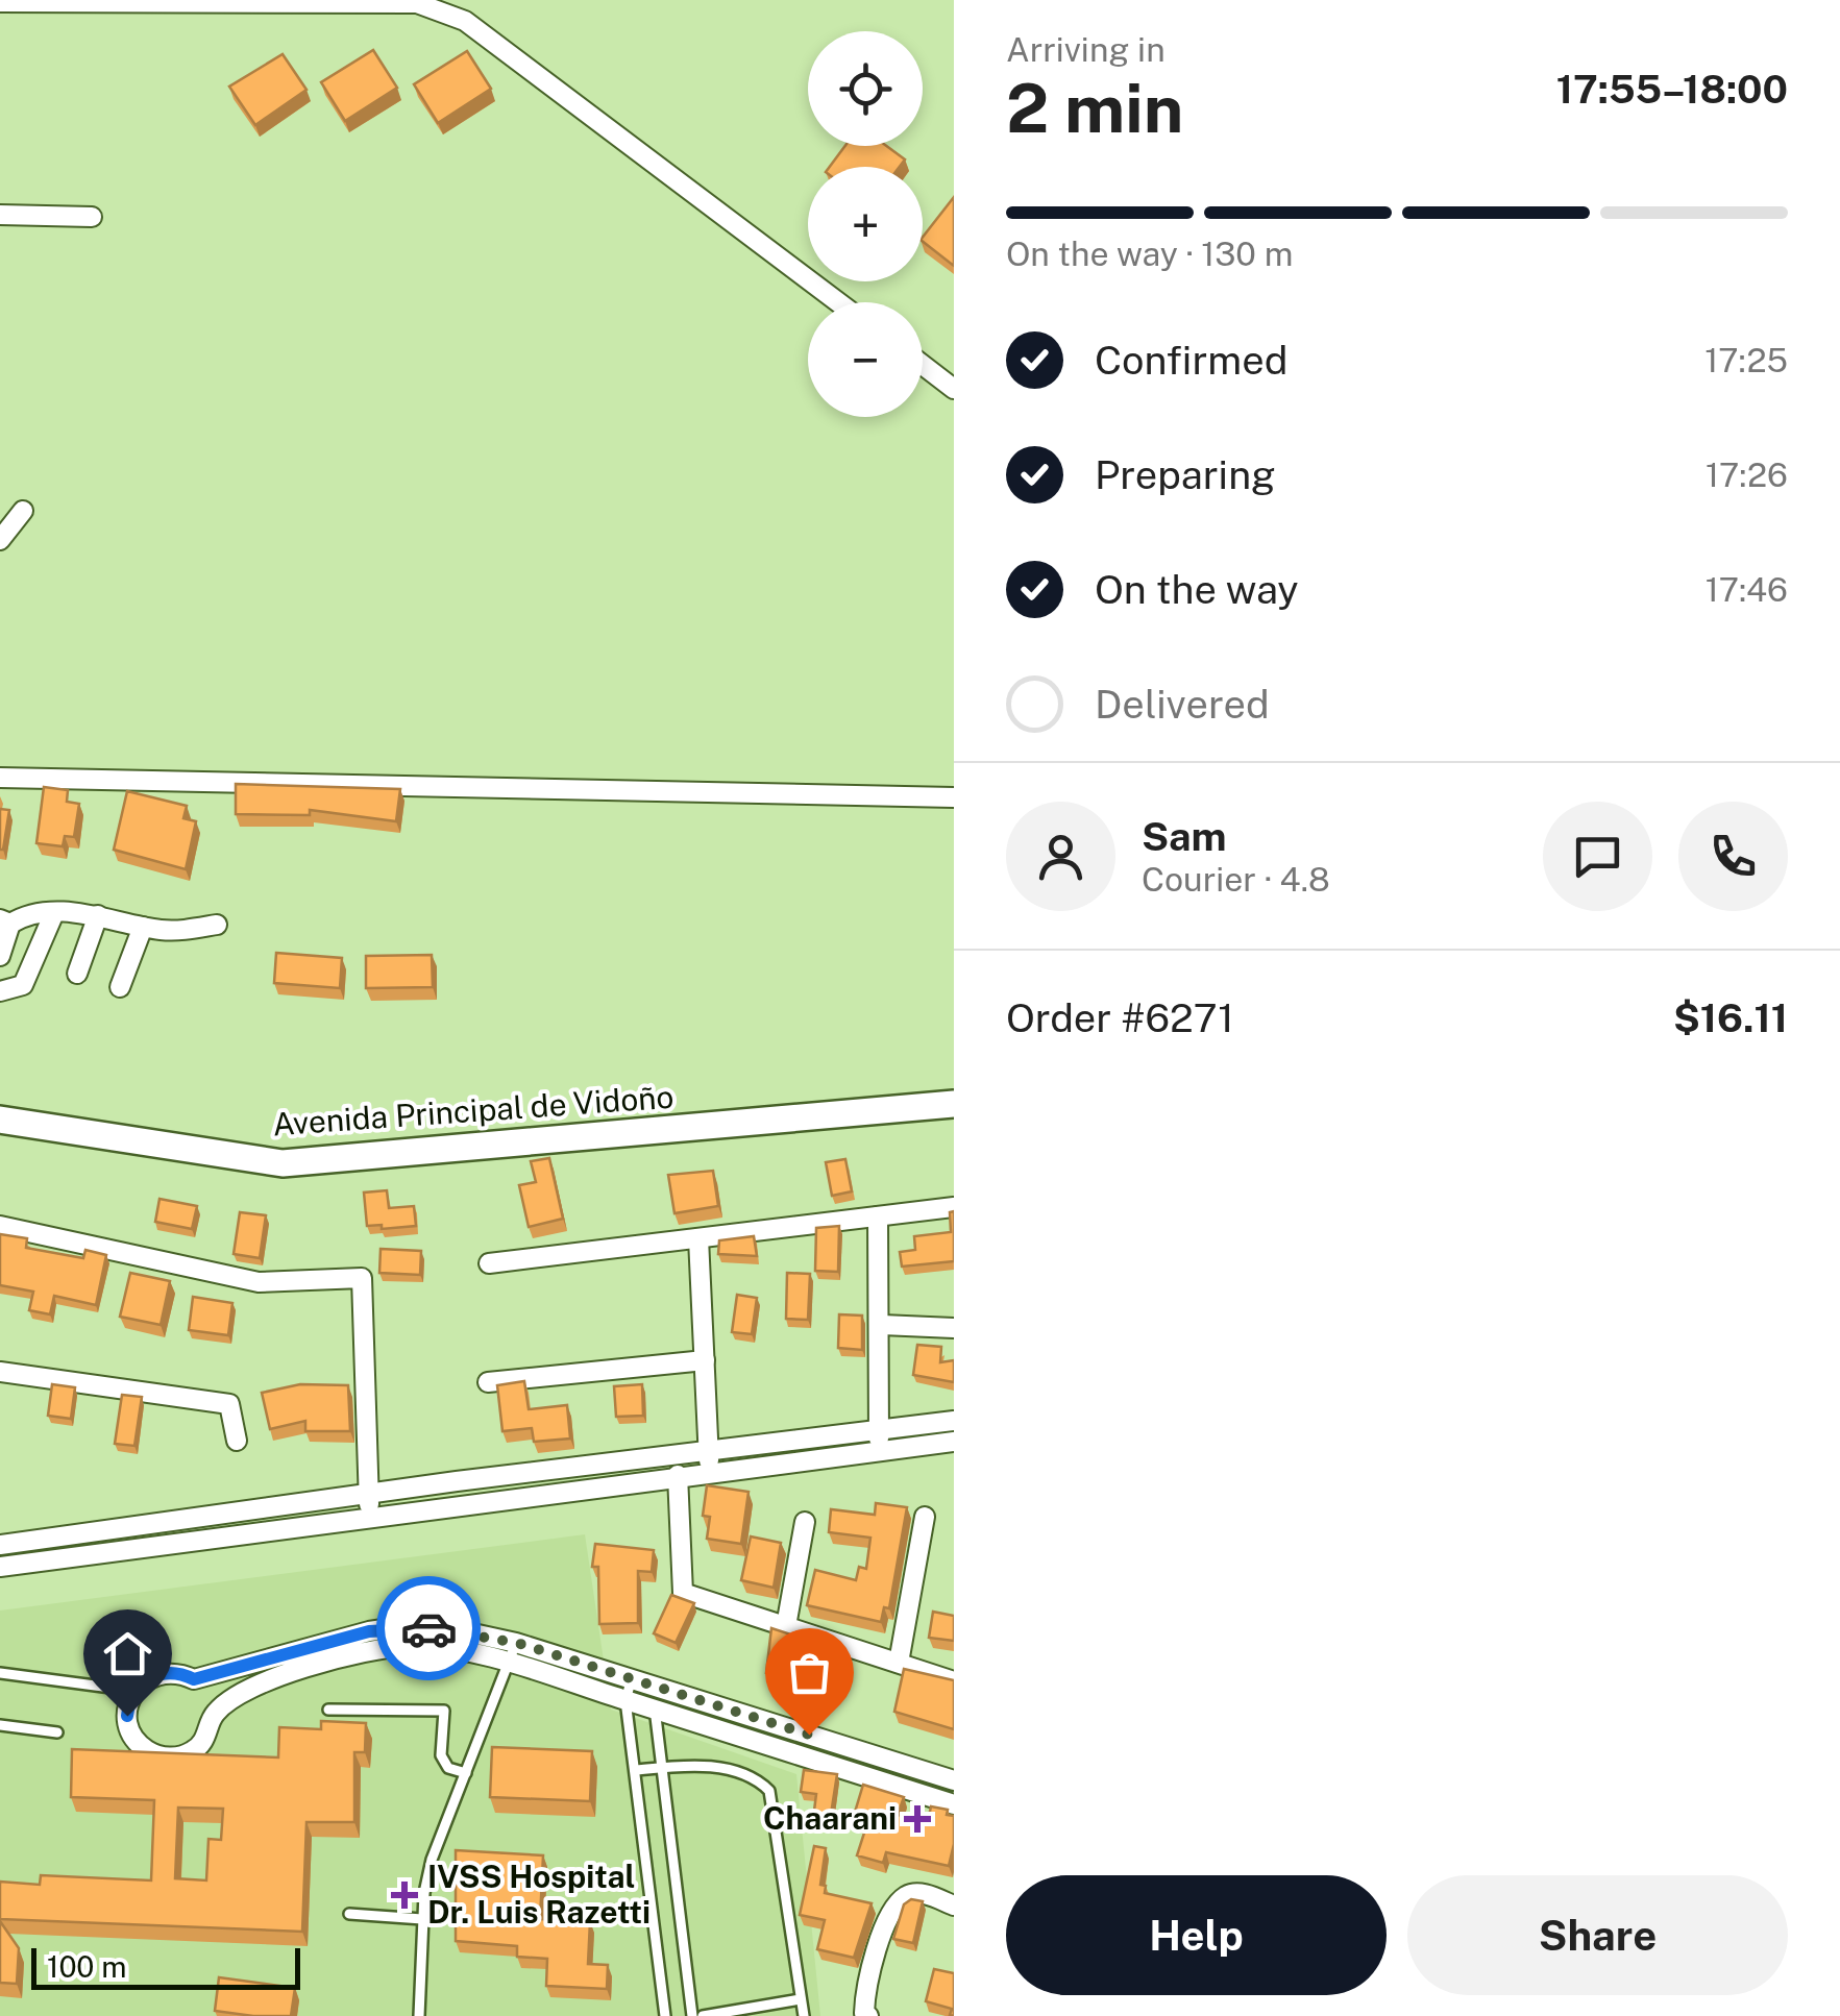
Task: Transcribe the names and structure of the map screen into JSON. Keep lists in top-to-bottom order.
{
  "streets": {
    "main road": ["Avenida Principal de Vidoño"]
  },
  "places": {
    "health": ["Chaarani", "IVSS Hospital Dr. Luis Razetti"]
  },
  "scale_bar": "100 m",
  "page": {
    "heading": ["2 min", "Arriving in", "17:55–18:00"],
    "panel": [
      "Sam",
      "Courier · 4.8",
      "Order #6271",
      "$16.11"
    ],
    "map_buttons": ["+", "−"],
    "bar": "On the way · 130 m",
    "list": [
      ["Confirmed", "17:25"],
      ["Preparing", "17:26"],
      ["On the way", "17:46"],
      "Delivered"
    ],
    "buttons": ["Help", "Share"],
    "scale": "100 m"
  }
}
